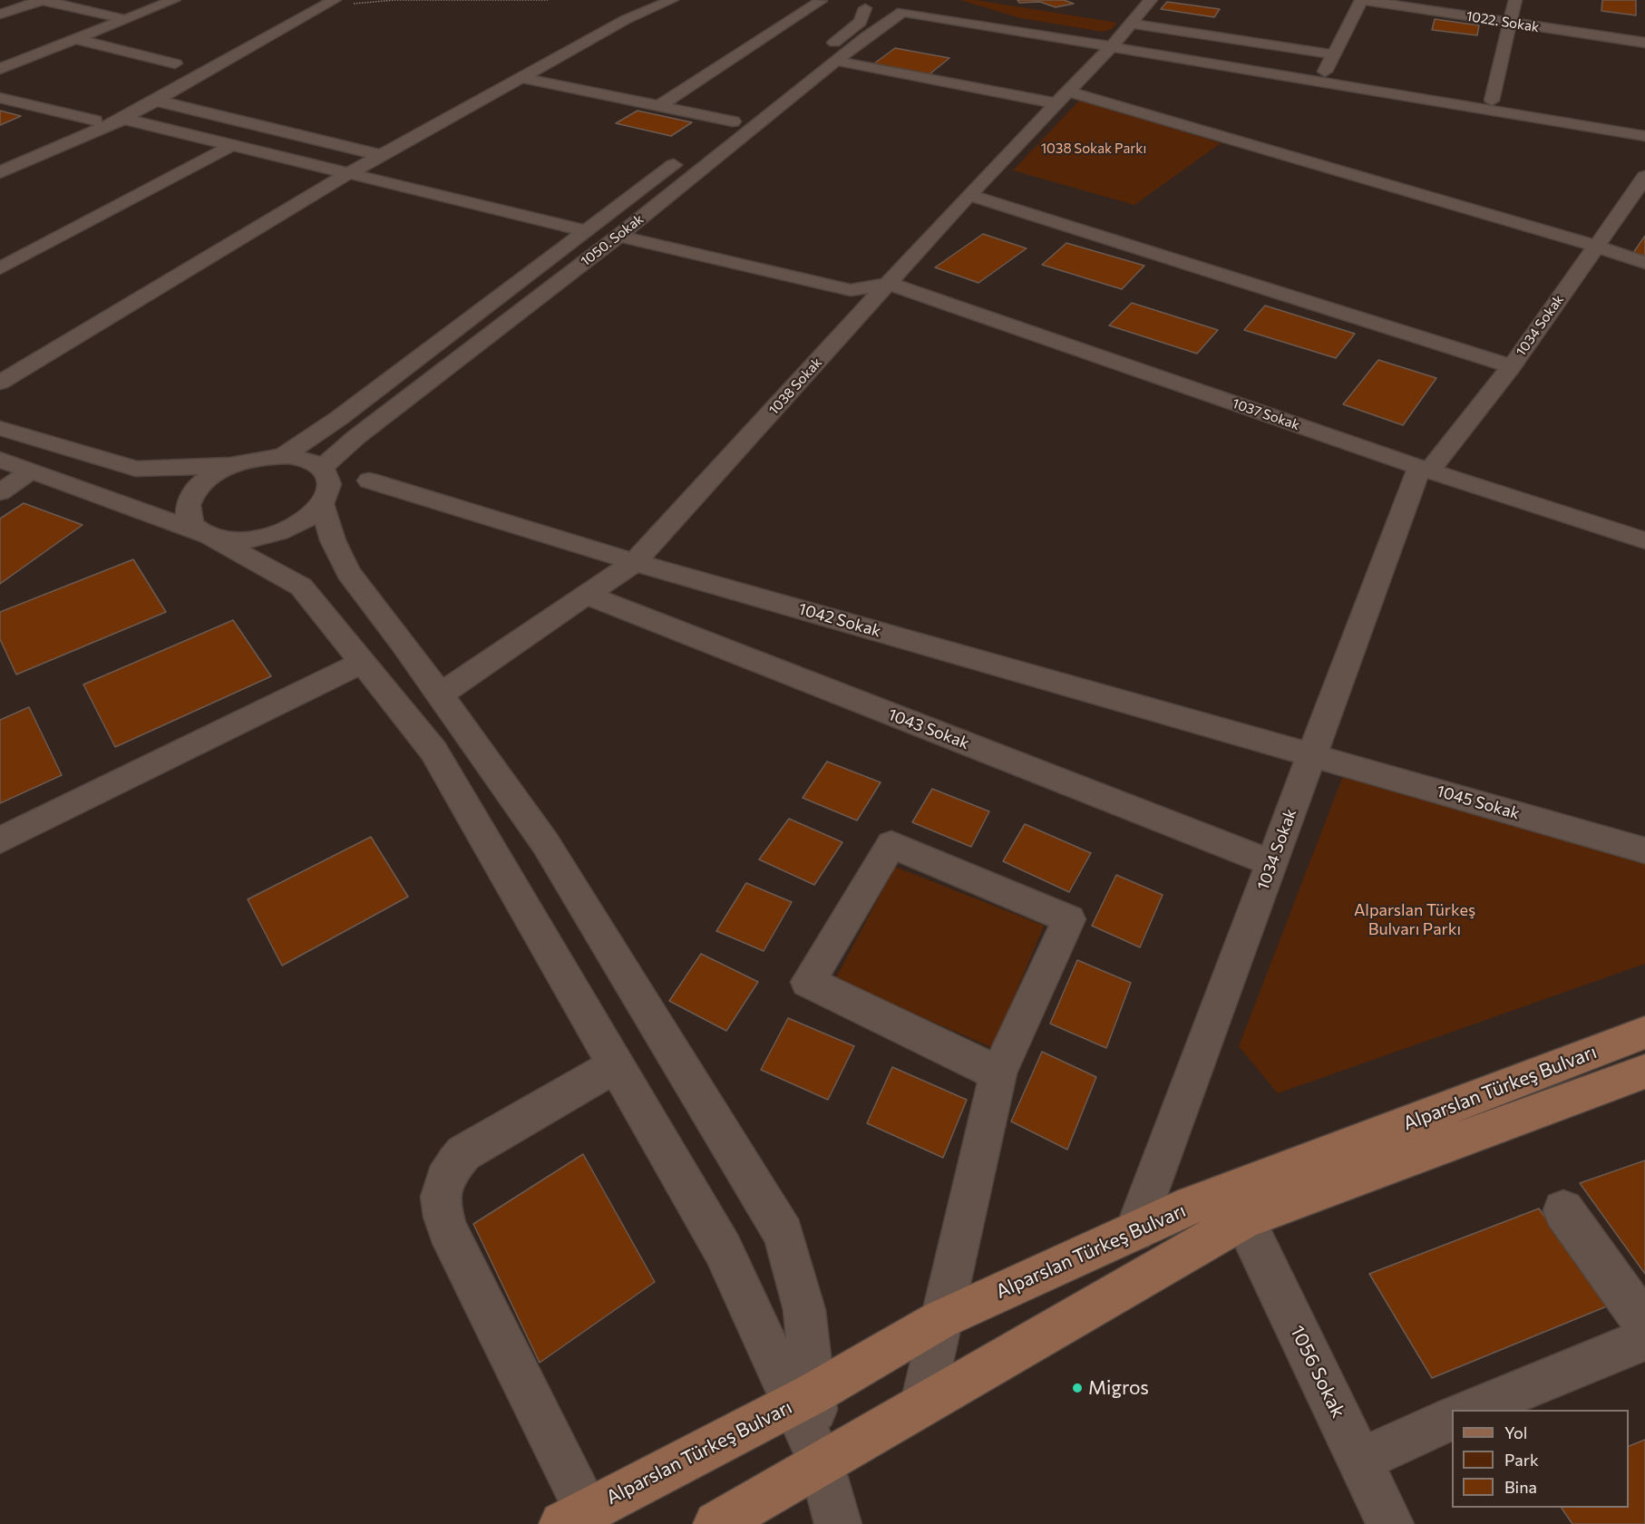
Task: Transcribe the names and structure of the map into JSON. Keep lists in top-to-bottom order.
{
  "streets": {
    "main road": ["Alparslan Türkeş Bulvarı"],
    "street": [
      "1022. Sokak",
      "1050. Sokak",
      "1034 Sokak",
      "1038 Sokak",
      "1037 Sokak",
      "1042 Sokak",
      "1043 Sokak",
      "1045 Sokak",
      "1056 Sokak"
    ]
  },
  "crossings": [
    ["1034 Sokak", "1037 Sokak"],
    ["1034 Sokak", "1042 Sokak"],
    ["1034 Sokak", "1043 Sokak"],
    ["1034 Sokak", "1045 Sokak"],
    ["1034 Sokak", "Alparslan Türkeş Bulvarı"],
    ["1038 Sokak", "1037 Sokak"],
    ["1038 Sokak", "1042 Sokak"],
    ["1038 Sokak", "1043 Sokak"],
    ["1042 Sokak", "1045 Sokak"],
    ["Alparslan Türkeş Bulvarı", "1056 Sokak"]
  ],
  "parks": ["1038 Sokak Parkı", "Alparslan Türkeş Bulvarı Parkı"],
  "places": ["Migros"],
  "legend": ["Yol", "Park", "Bina"]
}
